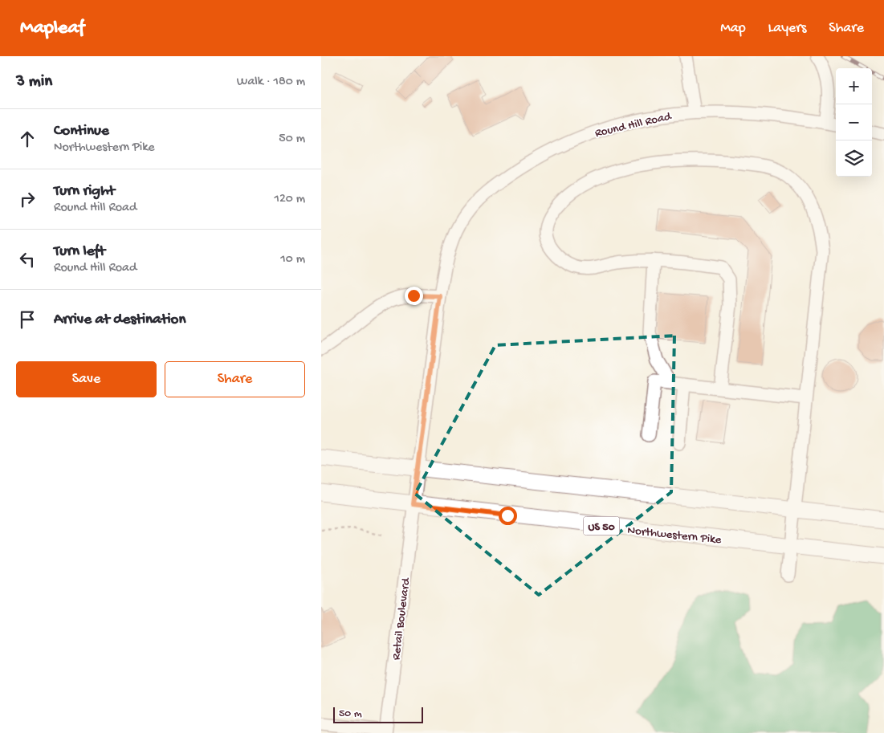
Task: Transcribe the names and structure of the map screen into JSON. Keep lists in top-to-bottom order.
{
  "streets": {
    "main road": ["US 50", "Northwestern Pike"],
    "street": ["Round Hill Road", "Retail Boulevard"]
  },
  "crossings": [
    ["Round Hill Road", "Northwestern Pike"],
    ["Round Hill Road", "Retail Boulevard"],
    ["Northwestern Pike", "Retail Boulevard"]
  ],
  "scale_bar": "50 m",
  "page": {
    "header": "Mapleaf",
    "nav": ["Map", "Layers", "Share"],
    "heading": ["3 min", "Walk · 180 m"],
    "map_buttons": ["+", "−"],
    "list": [
      ["Continue", "Northwestern Pike", "50 m"],
      ["Turn right", "Round Hill Road", "120 m"],
      ["Turn left", "Round Hill Road", "10 m"],
      "Arrive at destination"
    ],
    "buttons": ["Save", "Share"],
    "scale": "50 m"
  }
}
